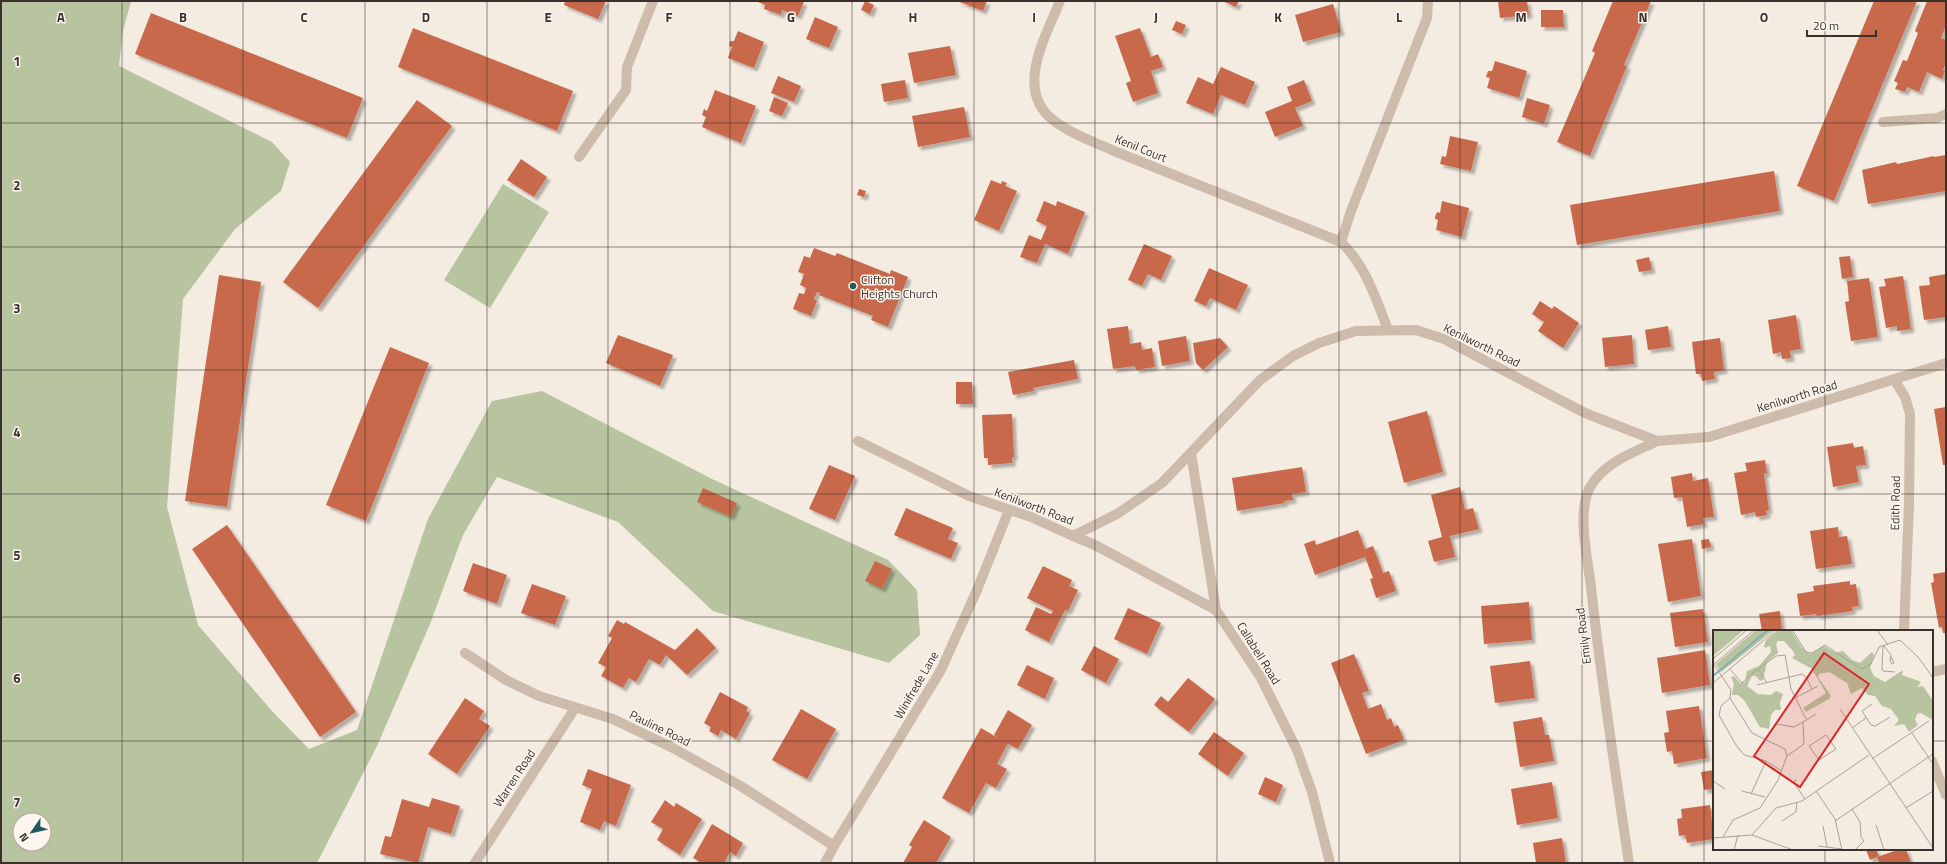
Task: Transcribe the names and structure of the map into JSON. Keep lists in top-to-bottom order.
{
  "streets": {
    "street": [
      "Kenil Court",
      "Kenilworth Road",
      "Edith Road",
      "Emily Road",
      "Callabell Road",
      "Winifrede Lane",
      "Pauline Road",
      "Warren Road"
    ]
  },
  "crossings": [
    ["Kenil Court", "Kenilworth Road"],
    ["Kenilworth Road", "Edith Road"],
    ["Kenilworth Road", "Emily Road"],
    ["Kenilworth Road", "Callabell Road"],
    ["Kenilworth Road", "Winifrede Lane"],
    ["Winifrede Lane", "Pauline Road"],
    ["Pauline Road", "Warren Road"]
  ],
  "places": ["Clifton Heights Church"],
  "scale_bar": "20 m",
  "north": "bottom left",
  "grid": {
    "columns": [
      "A",
      "B",
      "C",
      "D",
      "E",
      "F",
      "G",
      "H",
      "I",
      "J",
      "K",
      "L",
      "M",
      "N",
      "O"
    ],
    "rows": [
      "1",
      "2",
      "3",
      "4",
      "5",
      "6",
      "7"
    ]
  }
}
